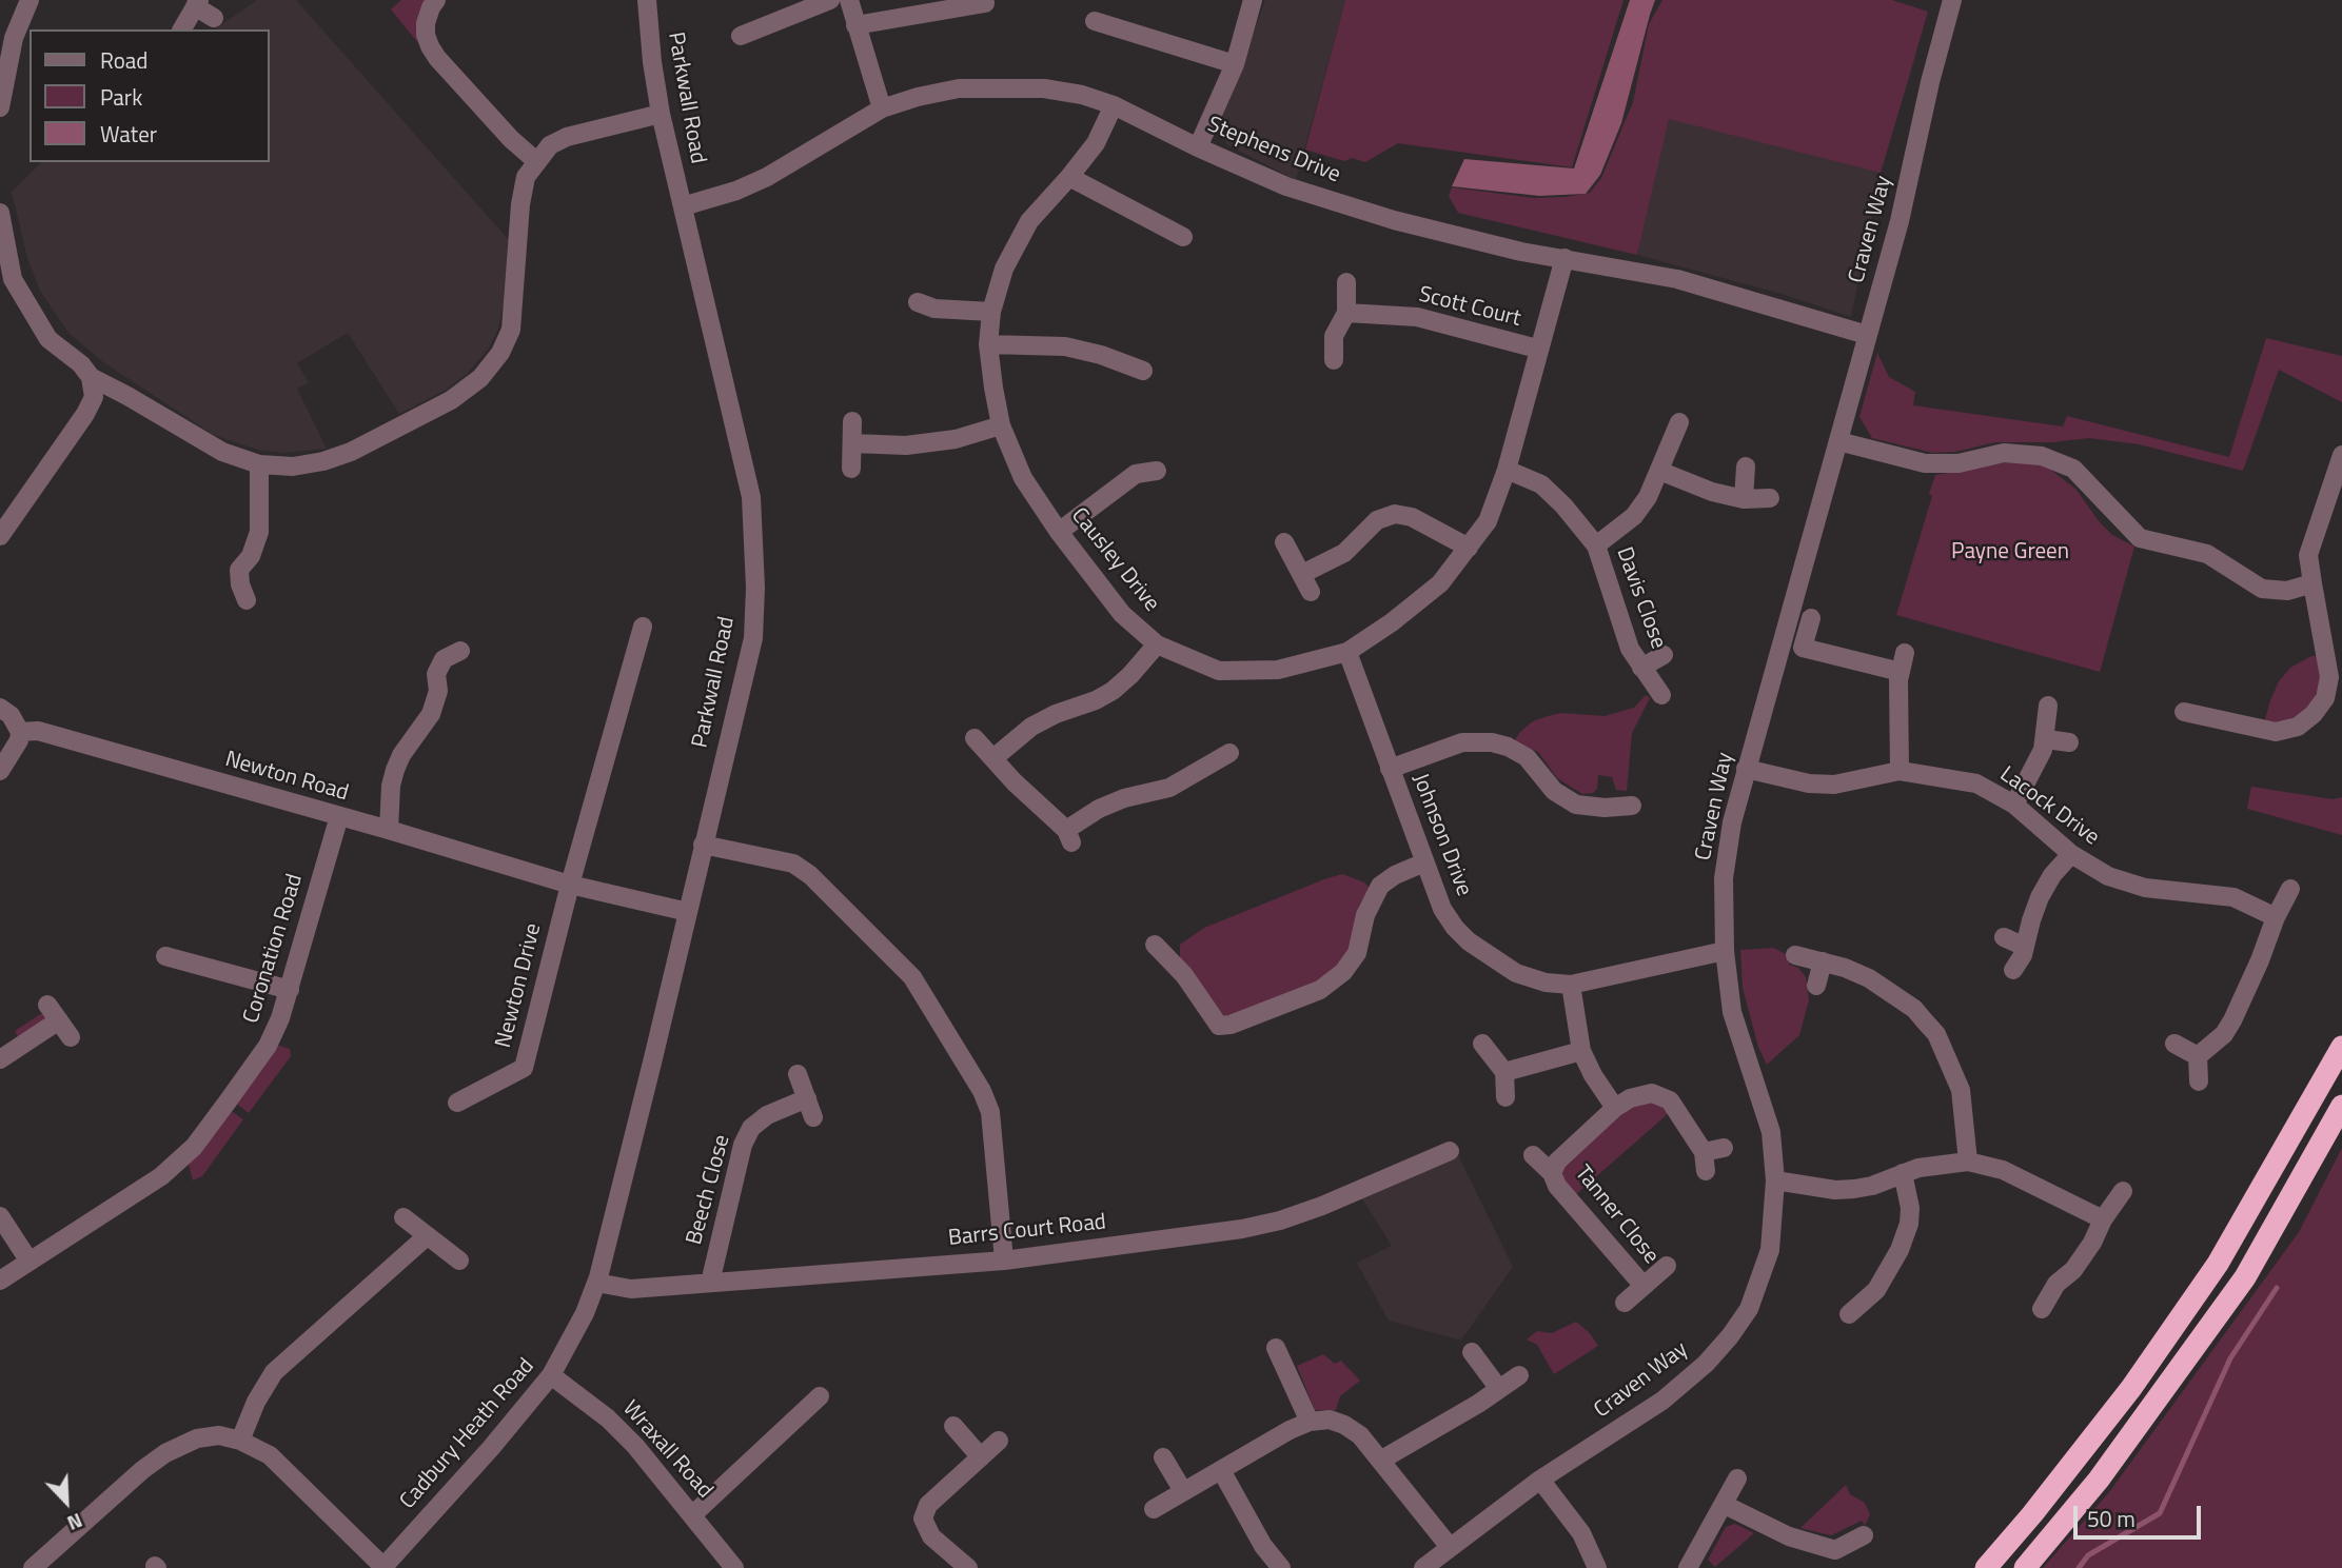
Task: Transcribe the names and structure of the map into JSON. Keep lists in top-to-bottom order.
{
  "streets": {
    "street": [
      "Parkwall Road",
      "Stephens Drive",
      "Craven Way",
      "Scott Court",
      "Causley Drive",
      "Davis Close",
      "Newton Road",
      "Lacock Drive",
      "Johnson Drive",
      "Coronation Road",
      "Newton Drive",
      "Beech Close",
      "Tanner Close",
      "Barrs Court Road",
      "Cadbury Heath Road",
      "Wraxall Road"
    ]
  },
  "crossings": [
    ["Parkwall Road", "Stephens Drive"],
    ["Parkwall Road", "Newton Road"],
    ["Parkwall Road", "Barrs Court Road"],
    ["Parkwall Road", "Cadbury Heath Road"],
    ["Stephens Drive", "Craven Way"],
    ["Stephens Drive", "Causley Drive"],
    ["Craven Way", "Lacock Drive"],
    ["Craven Way", "Johnson Drive"],
    ["Scott Court", "Causley Drive"],
    ["Causley Drive", "Davis Close"],
    ["Causley Drive", "Johnson Drive"],
    ["Newton Road", "Coronation Road"],
    ["Newton Road", "Newton Drive"],
    ["Beech Close", "Barrs Court Road"],
    ["Barrs Court Road", "Cadbury Heath Road"],
    ["Cadbury Heath Road", "Wraxall Road"]
  ],
  "parks": ["Payne Green"],
  "legend": ["Road", "Park", "Water"],
  "scale_bar": "50 m",
  "north": "bottom right"
}
